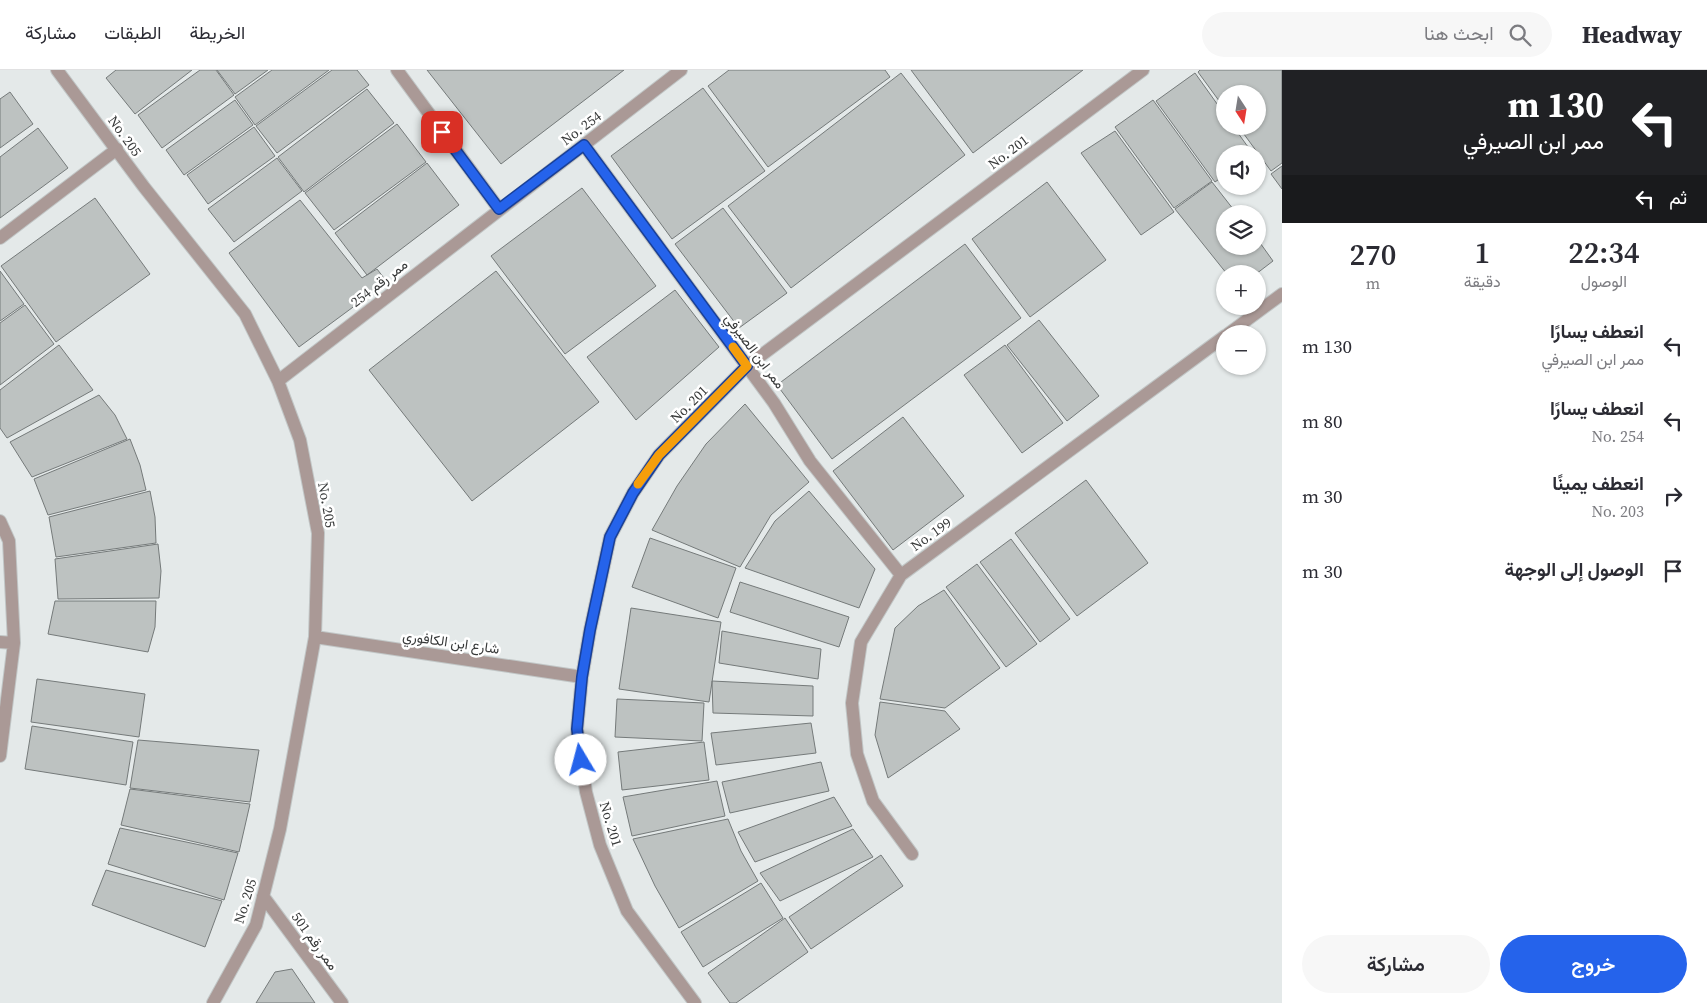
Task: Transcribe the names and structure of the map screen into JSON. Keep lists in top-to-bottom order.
{
  "streets": {
    "street": [
      "No. 254",
      "No. 205",
      "No. 201",
      "ممر رقم 254",
      "ممر ابن الصيرفي",
      "No. 199",
      "شارع ابن الكافوري",
      "ممر رقم 501"
    ]
  },
  "crossings": [
    ["No. 254", "ممر رقم 254"],
    ["No. 254", "ممر ابن الصيرفي"],
    ["No. 205", "ممر رقم 254"],
    ["No. 205", "شارع ابن الكافوري"],
    ["No. 205", "ممر رقم 501"],
    ["No. 201", "ممر ابن الصيرفي"],
    ["No. 201", "شارع ابن الكافوري"],
    ["ممر ابن الصيرفي", "No. 199"]
  ],
  "north": "bottom",
  "page": {
    "header": "Headway",
    "search": "ابحث هنا",
    "nav": ["الخريطة", "الطبقات", "مشاركة"],
    "turn": ["130 m", "ممر ابن الصيرفي"],
    "map_buttons": ["+", "−"],
    "then": "ثم",
    "eta": [
      "22:34",
      "الوصول",
      "1",
      "دقيقة",
      "270",
      "m"
    ],
    "list": [
      {
        "name": "انعطف يسارًا",
        "note": "ممر ابن الصيرفي",
        "value": "130 m"
      },
      {
        "name": "انعطف يسارًا",
        "note": "No. 254",
        "value": "80 m"
      },
      {
        "name": "انعطف يمينًا",
        "note": "No. 203",
        "value": "30 m"
      },
      {
        "name": "الوصول إلى الوجهة",
        "value": "30 m"
      }
    ],
    "buttons": ["خروج", "مشاركة"]
  }
}
